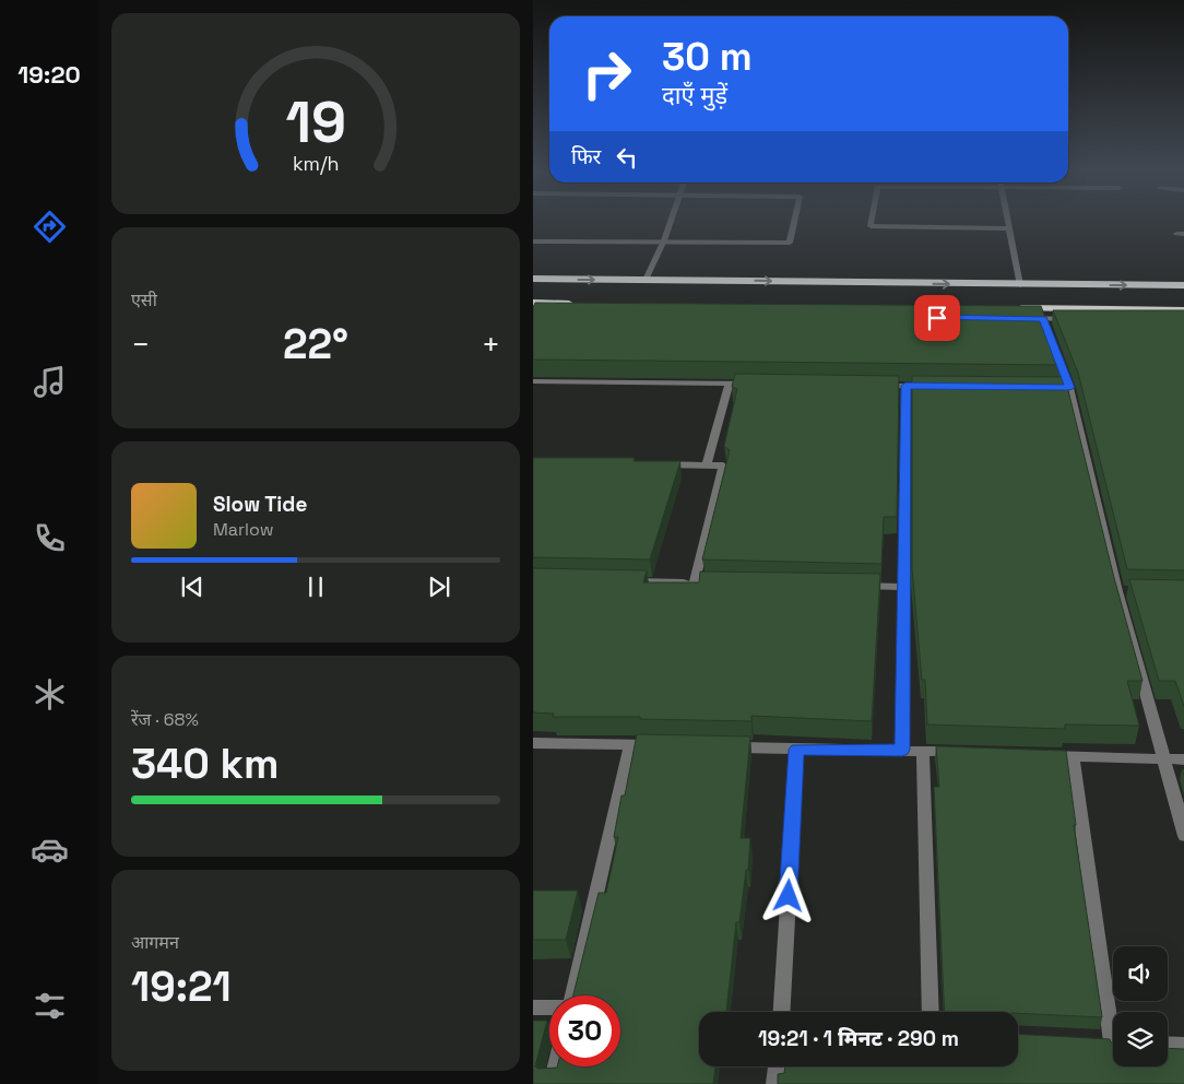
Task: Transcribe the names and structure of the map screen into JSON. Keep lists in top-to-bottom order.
{
  "page": {
    "tabs": "19:20",
    "turn": ["30 m", "दाएँ मुड़ें"],
    "then": "फिर",
    "tile": [
      "एसी",
      ["रेंज · 68%", "340 km"],
      ["आगमन", "19:21"]
    ],
    "heat": ["−", "22°", "+"],
    "song": ["Slow Tide", "Marlow"],
    "limit": "30",
    "trip": "19:21 · 1 मिनट · 290 m",
    "gauge": ["19", "km/h"]
  }
}
